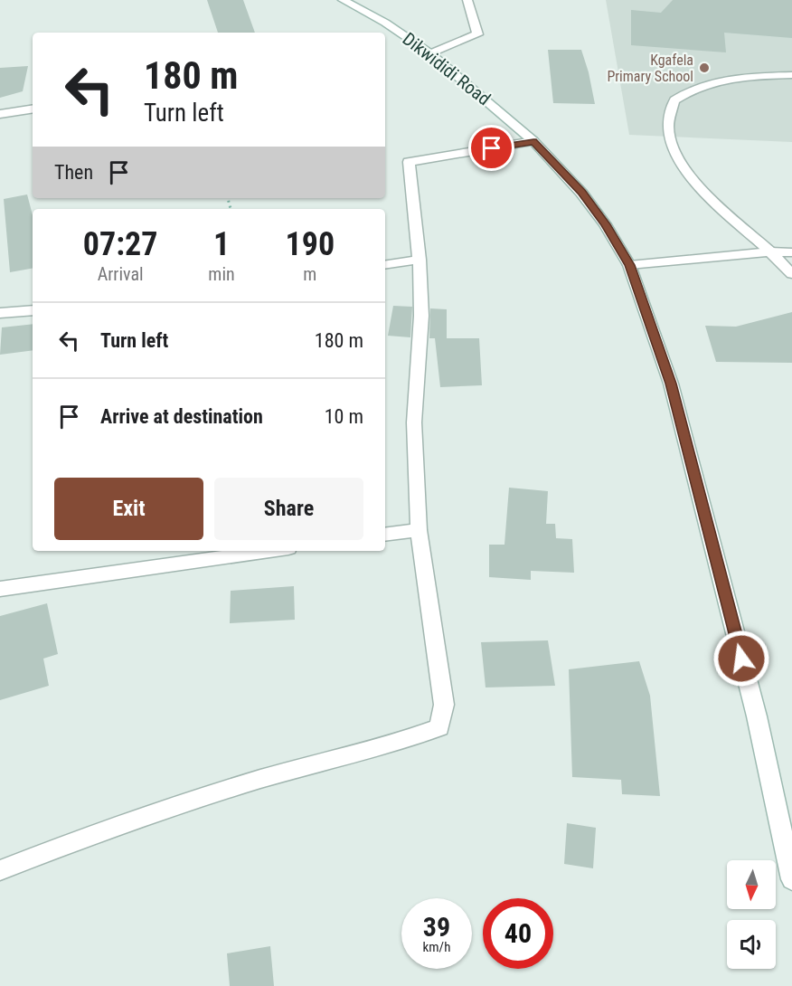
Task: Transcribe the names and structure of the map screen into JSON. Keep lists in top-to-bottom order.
{
  "streets": {
    "street": ["Dikwididi Road"]
  },
  "places": ["Kgafela Primary School"],
  "north": "bottom",
  "page": {
    "turn": ["180 m", "Turn left"],
    "then": "Then",
    "eta": [
      "07:27",
      "Arrival",
      "1",
      "min",
      "190",
      "m"
    ],
    "list": [
      {
        "name": "Turn left",
        "value": "180 m"
      },
      {
        "name": "Arrive at destination",
        "value": "10 m"
      }
    ],
    "buttons": ["Exit", "Share"],
    "speed": "39 km/h",
    "limit": "40"
  }
}
